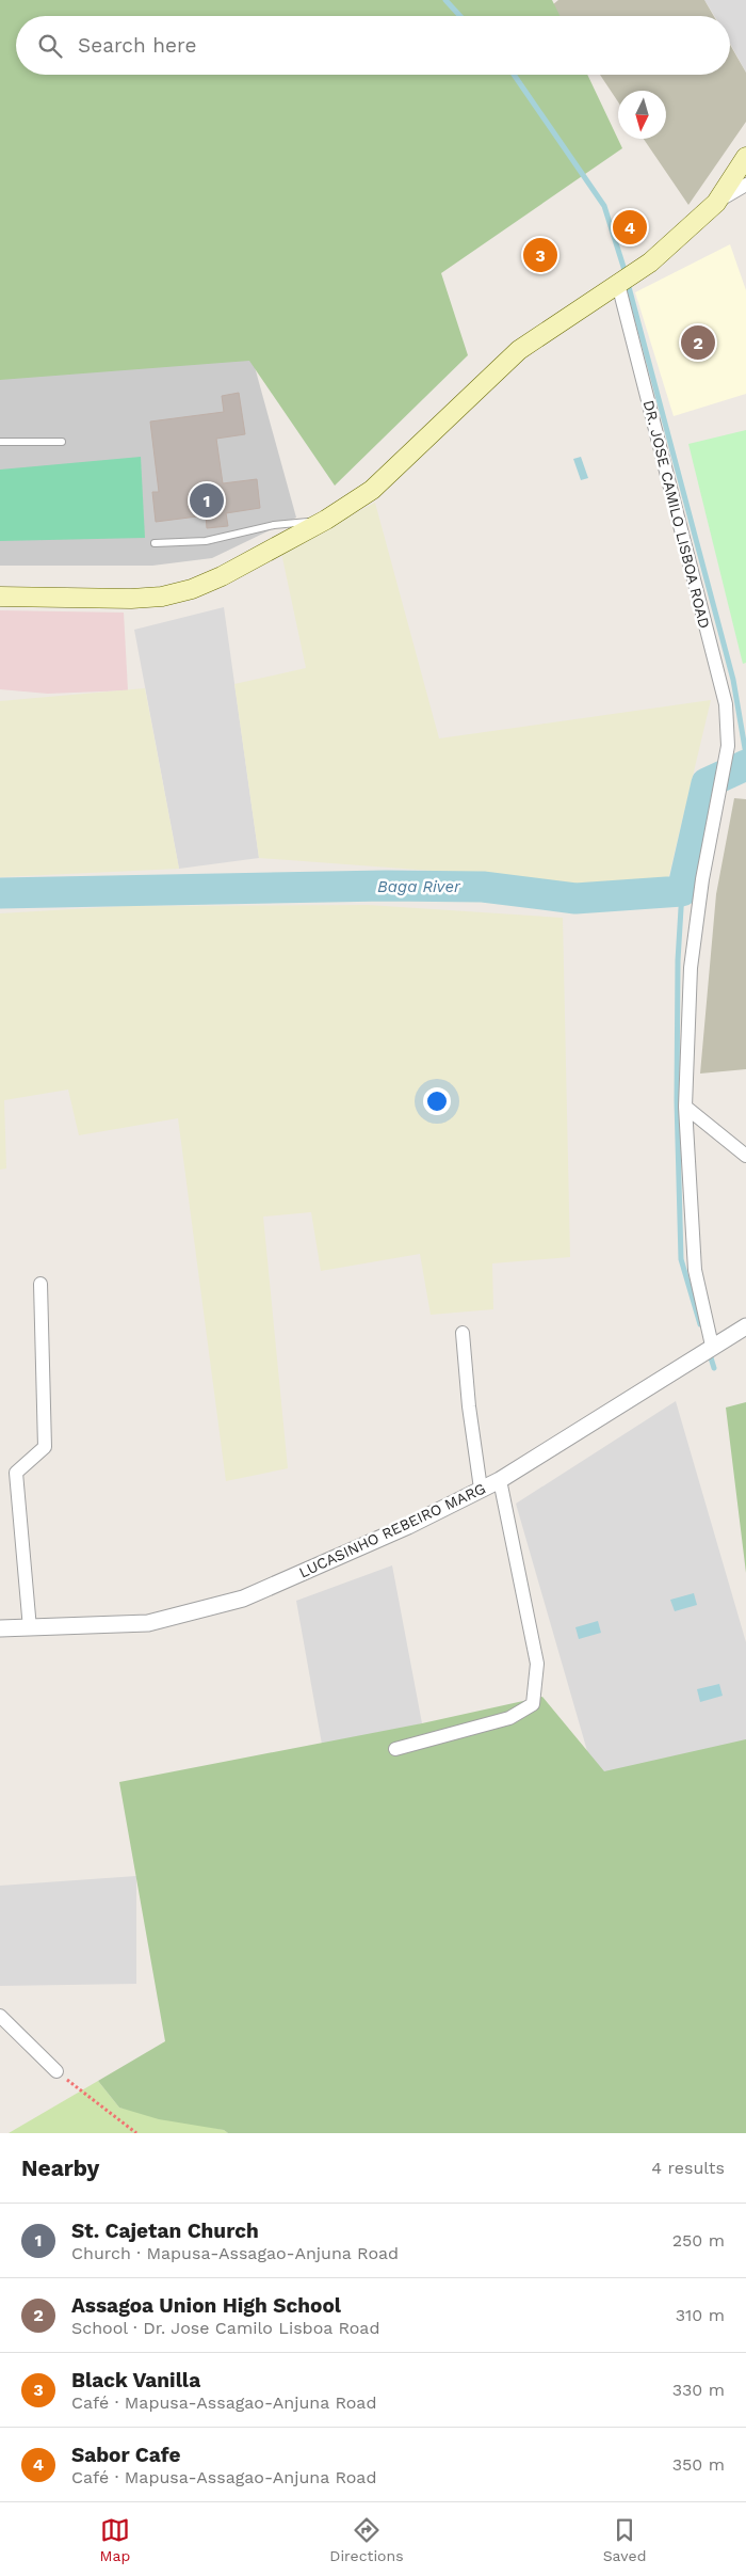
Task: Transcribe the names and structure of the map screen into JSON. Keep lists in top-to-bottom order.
{
  "streets": {
    "street": ["DR. JOSE CAMILO LISBOA ROAD", "LUCASINHO REBEIRO MARG"]
  },
  "crossings": [
    ["DR. JOSE CAMILO LISBOA ROAD", "LUCASINHO REBEIRO MARG"]
  ],
  "water": ["Baga River"],
  "north": "bottom",
  "page": {
    "search": "Search here",
    "pins": [
      "4",
      "3",
      "2",
      "1"
    ],
    "heading": ["Nearby", "4 results"],
    "list": [
      {
        "mark": "1",
        "name": "St. Cajetan Church",
        "note": "Church · Mapusa-Assagao-Anjuna Road",
        "value": "250 m"
      },
      {
        "mark": "2",
        "name": "Assagoa Union High School",
        "note": "School · Dr. Jose Camilo Lisboa Road",
        "value": "310 m"
      },
      {
        "mark": "3",
        "name": "Black Vanilla",
        "note": "Café · Mapusa-Assagao-Anjuna Road",
        "value": "330 m"
      },
      {
        "mark": "4",
        "name": "Sabor Cafe",
        "note": "Café · Mapusa-Assagao-Anjuna Road",
        "value": "350 m"
      }
    ],
    "nav": ["Map", "Directions", "Saved"]
  }
}
